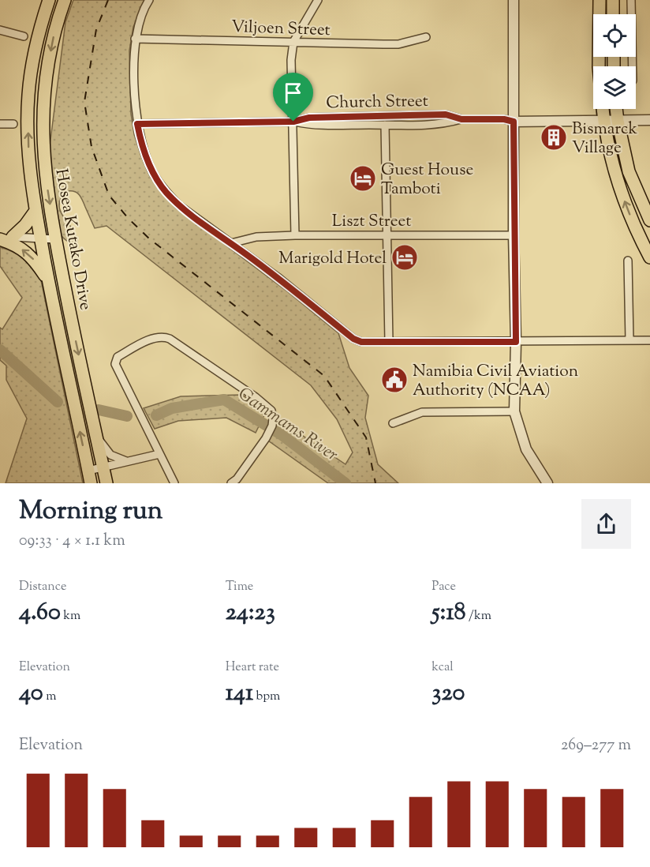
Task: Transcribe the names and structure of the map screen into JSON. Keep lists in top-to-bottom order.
{
  "streets": {
    "main road": ["Hosea Kutako Drive"],
    "street": ["Viljoen Street", "Church Street", "Liszt Street"]
  },
  "water": ["Gammams River"],
  "places": {
    "building": ["Bismarck Village"],
    "hotel": ["Guest House Tamboti", "Marigold Hotel"],
    "public building": ["Namibia Civil Aviation Authority (NCAA)"]
  },
  "page": {
    "heading": ["Morning run", "09:33 · 4 × 1.1 km"],
    "stats": [
      ["Distance", "4.60 km"],
      ["Time", "24:23"],
      ["Pace", "5:18 /km"],
      ["Elevation", "40 m"],
      ["Heart rate", "141 bpm"],
      ["kcal", "320"]
    ],
    "chart": ["Elevation", "269–277 m"]
  }
}
